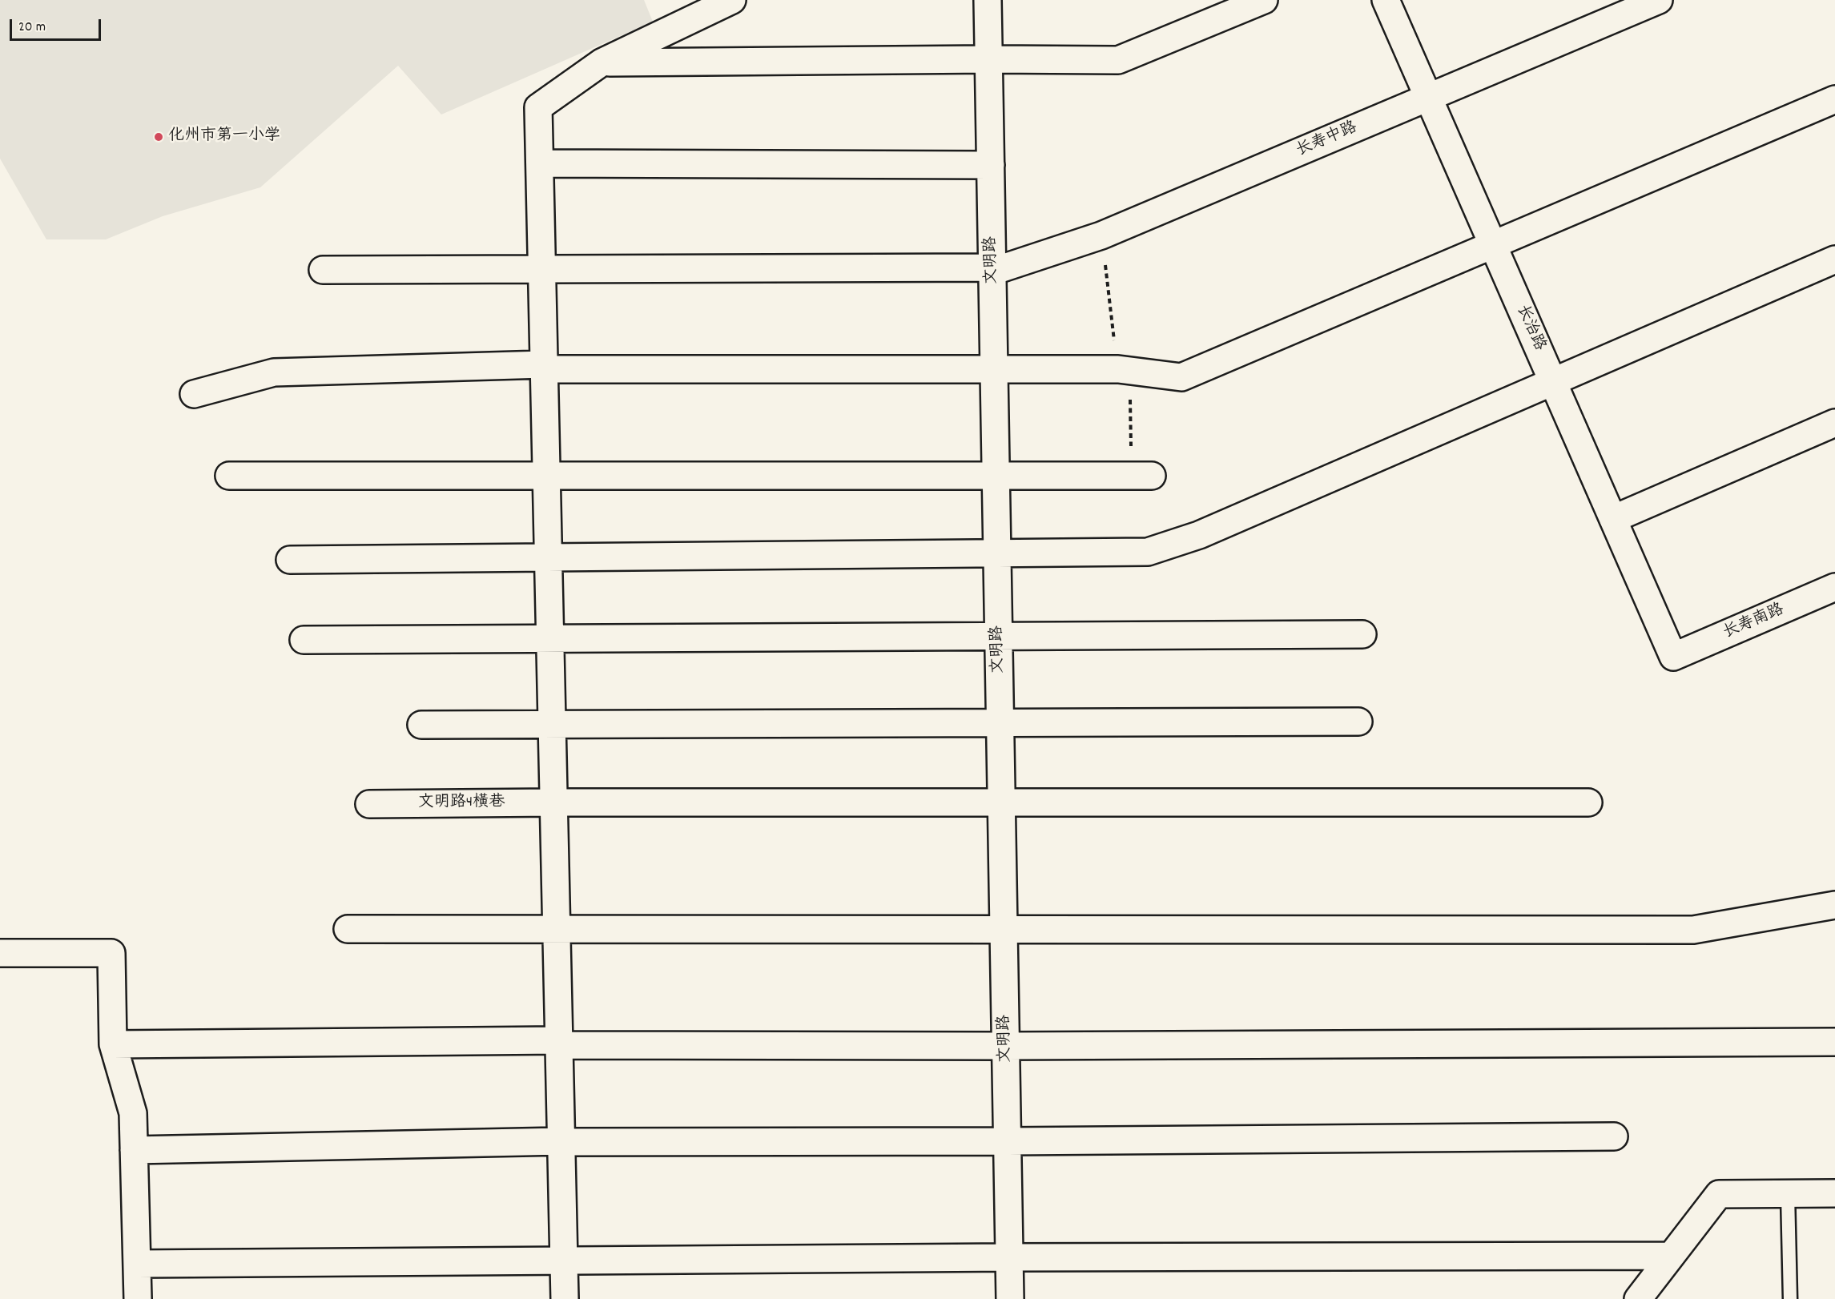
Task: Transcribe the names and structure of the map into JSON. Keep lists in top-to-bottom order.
{
  "streets": {
    "street": [
      "长寿中路",
      "文明路",
      "长治路",
      "长寿南路",
      "文明路4橫巷"
    ]
  },
  "crossings": [
    ["长寿中路", "文明路"],
    ["长寿中路", "长治路"],
    ["文明路", "文明路4橫巷"],
    ["长治路", "长寿南路"]
  ],
  "places": ["化州市第一小学"],
  "scale_bar": "20 m"
}
